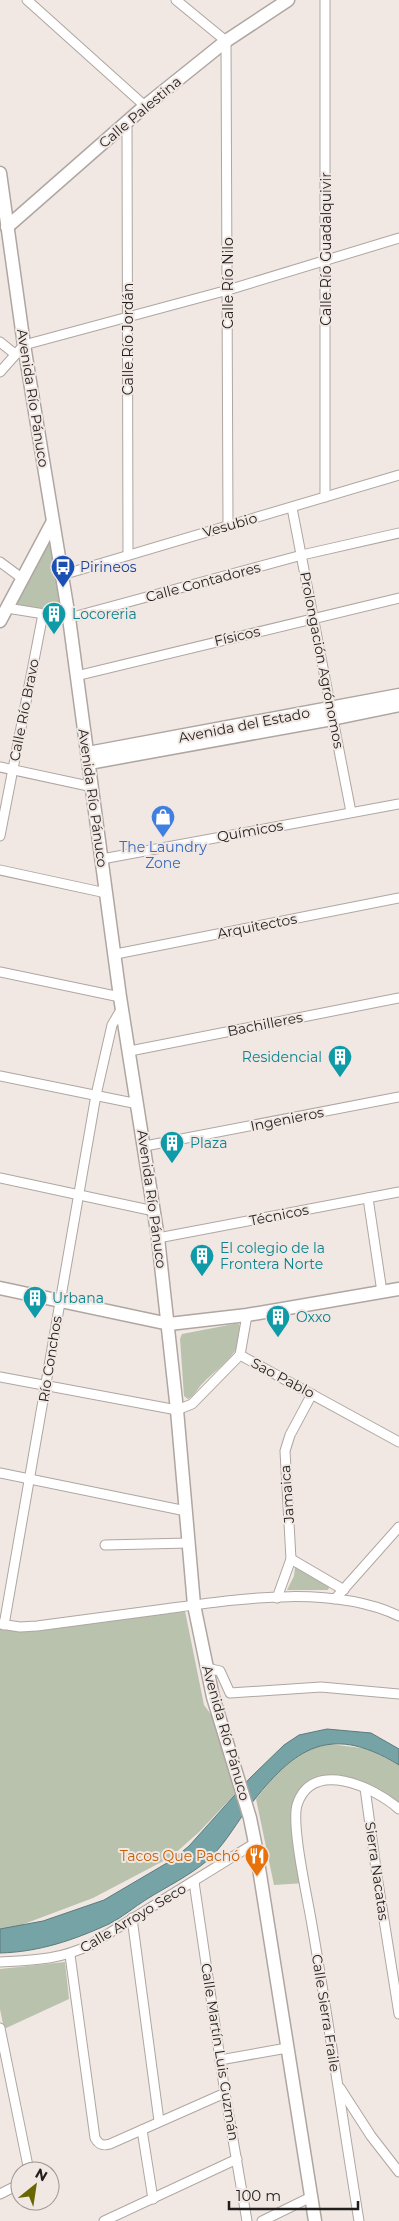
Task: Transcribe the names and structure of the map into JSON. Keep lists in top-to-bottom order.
{
  "streets": {
    "street": [
      "Calle Palestina",
      "Calle Río Guadalquivir",
      "Calle Río Nilo",
      "Calle Río Jordán",
      "Avenida Río Pánuco",
      "Vesubio",
      "Calle Contadores",
      "Físicos",
      "Prolongación Agrónomos",
      "Calle Río Bravo",
      "Avenida del Estado",
      "Químicos",
      "Arquitectos",
      "Bachilleres",
      "Ingenieros",
      "Técnicos",
      "Río Conchos",
      "Sao Pablo",
      "Jamaica",
      "Sierra Nacatas",
      "Calle Arroyo Seco",
      "Calle Sierra Fraile",
      "Calle Martín Luis Guzmán"
    ]
  },
  "crossings": [
    ["Calle Palestina", "Calle Río Nilo"],
    ["Calle Palestina", "Calle Río Jordán"],
    ["Calle Palestina", "Avenida Río Pánuco"],
    ["Calle Río Guadalquivir", "Vesubio"],
    ["Calle Río Nilo", "Vesubio"],
    ["Calle Río Jordán", "Vesubio"],
    ["Avenida Río Pánuco", "Vesubio"],
    ["Avenida Río Pánuco", "Calle Contadores"],
    ["Avenida Río Pánuco", "Físicos"],
    ["Avenida Río Pánuco", "Avenida del Estado"],
    ["Avenida Río Pánuco", "Químicos"],
    ["Avenida Río Pánuco", "Arquitectos"],
    ["Avenida Río Pánuco", "Bachilleres"],
    ["Avenida Río Pánuco", "Ingenieros"],
    ["Avenida Río Pánuco", "Técnicos"],
    ["Avenida Río Pánuco", "Río Conchos"],
    ["Avenida Río Pánuco", "Sao Pablo"],
    ["Avenida Río Pánuco", "Calle Arroyo Seco"],
    ["Vesubio", "Prolongación Agrónomos"],
    ["Calle Contadores", "Prolongación Agrónomos"],
    ["Calle Contadores", "Calle Río Bravo"],
    ["Físicos", "Prolongación Agrónomos"],
    ["Prolongación Agrónomos", "Avenida del Estado"],
    ["Prolongación Agrónomos", "Químicos"],
    ["Sao Pablo", "Jamaica"],
    ["Sierra Nacatas", "Calle Sierra Fraile"],
    ["Calle Arroyo Seco", "Calle Martín Luis Guzmán"]
  ],
  "places": {
    "bus stop": ["Pirineos"],
    "building": [
      "Locoreria",
      "Residencial",
      "Plaza",
      "El colegio de la Frontera Norte",
      "Urbana",
      "Oxxo"
    ],
    "shop": ["The Laundry Zone"],
    "restaurant": ["Tacos Que Pachó"]
  },
  "scale_bar": "100 m",
  "north": "top right"
}
